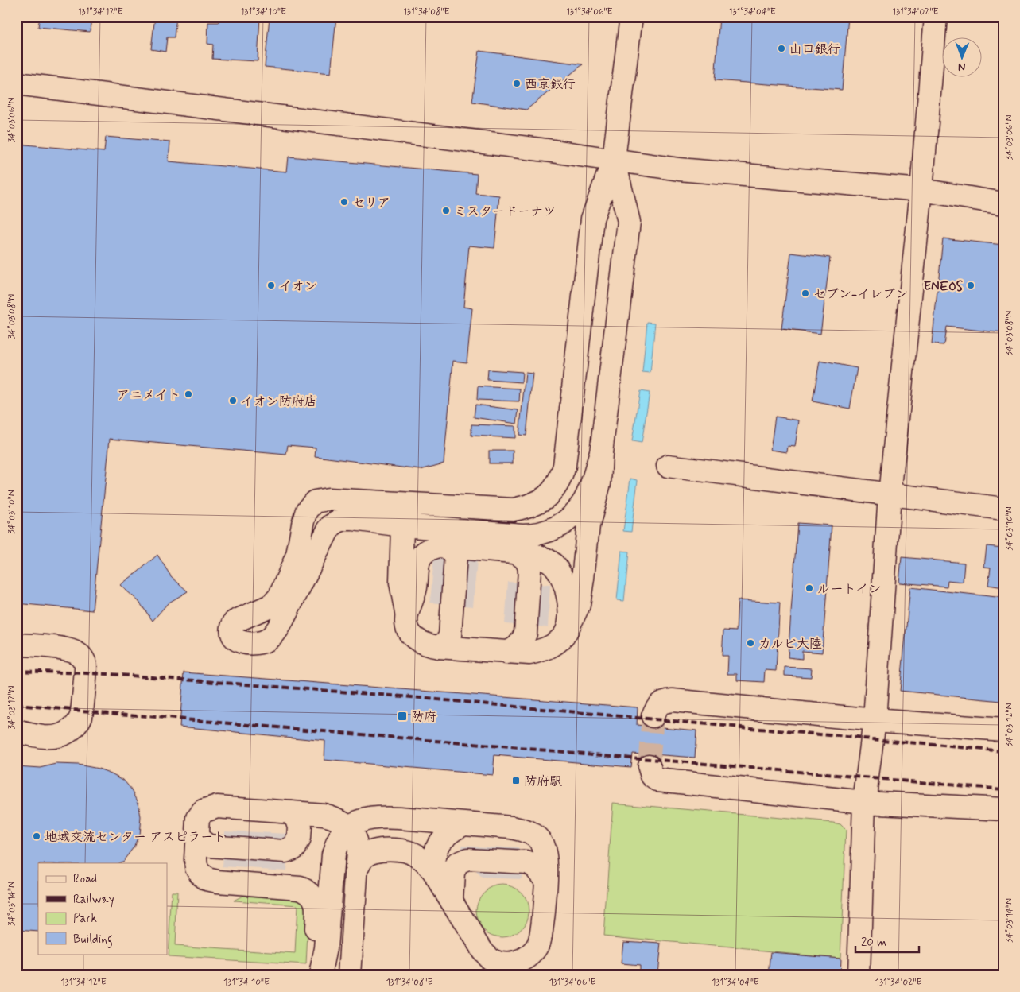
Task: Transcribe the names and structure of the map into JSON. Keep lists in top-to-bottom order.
{
  "places": {
    "other": [
      "山口銀行",
      "西京銀行",
      "セリア",
      "ミスタードーナツ",
      "イオン",
      "ENEOS",
      "セブン-イレブン",
      "アニメイト",
      "イオン防府店",
      "ルートイン",
      "カルビ大陸",
      "地域交流センター アスピラート"
    ],
    "transit": ["防府", "防府駅"]
  },
  "legend": [
    "Road",
    "Railway",
    "Park",
    "Building"
  ],
  "scale_bar": "20 m",
  "north": "bottom",
  "coordinates": [
    "131°34'12\"E",
    "131°34'10\"E",
    "131°34'08\"E",
    "131°34'06\"E",
    "131°34'04\"E",
    "131°34'02\"E",
    "34°03'06\"N",
    "34°03'08\"N",
    "34°03'10\"N",
    "34°03'12\"N",
    "34°03'14\"N"
  ]
}
